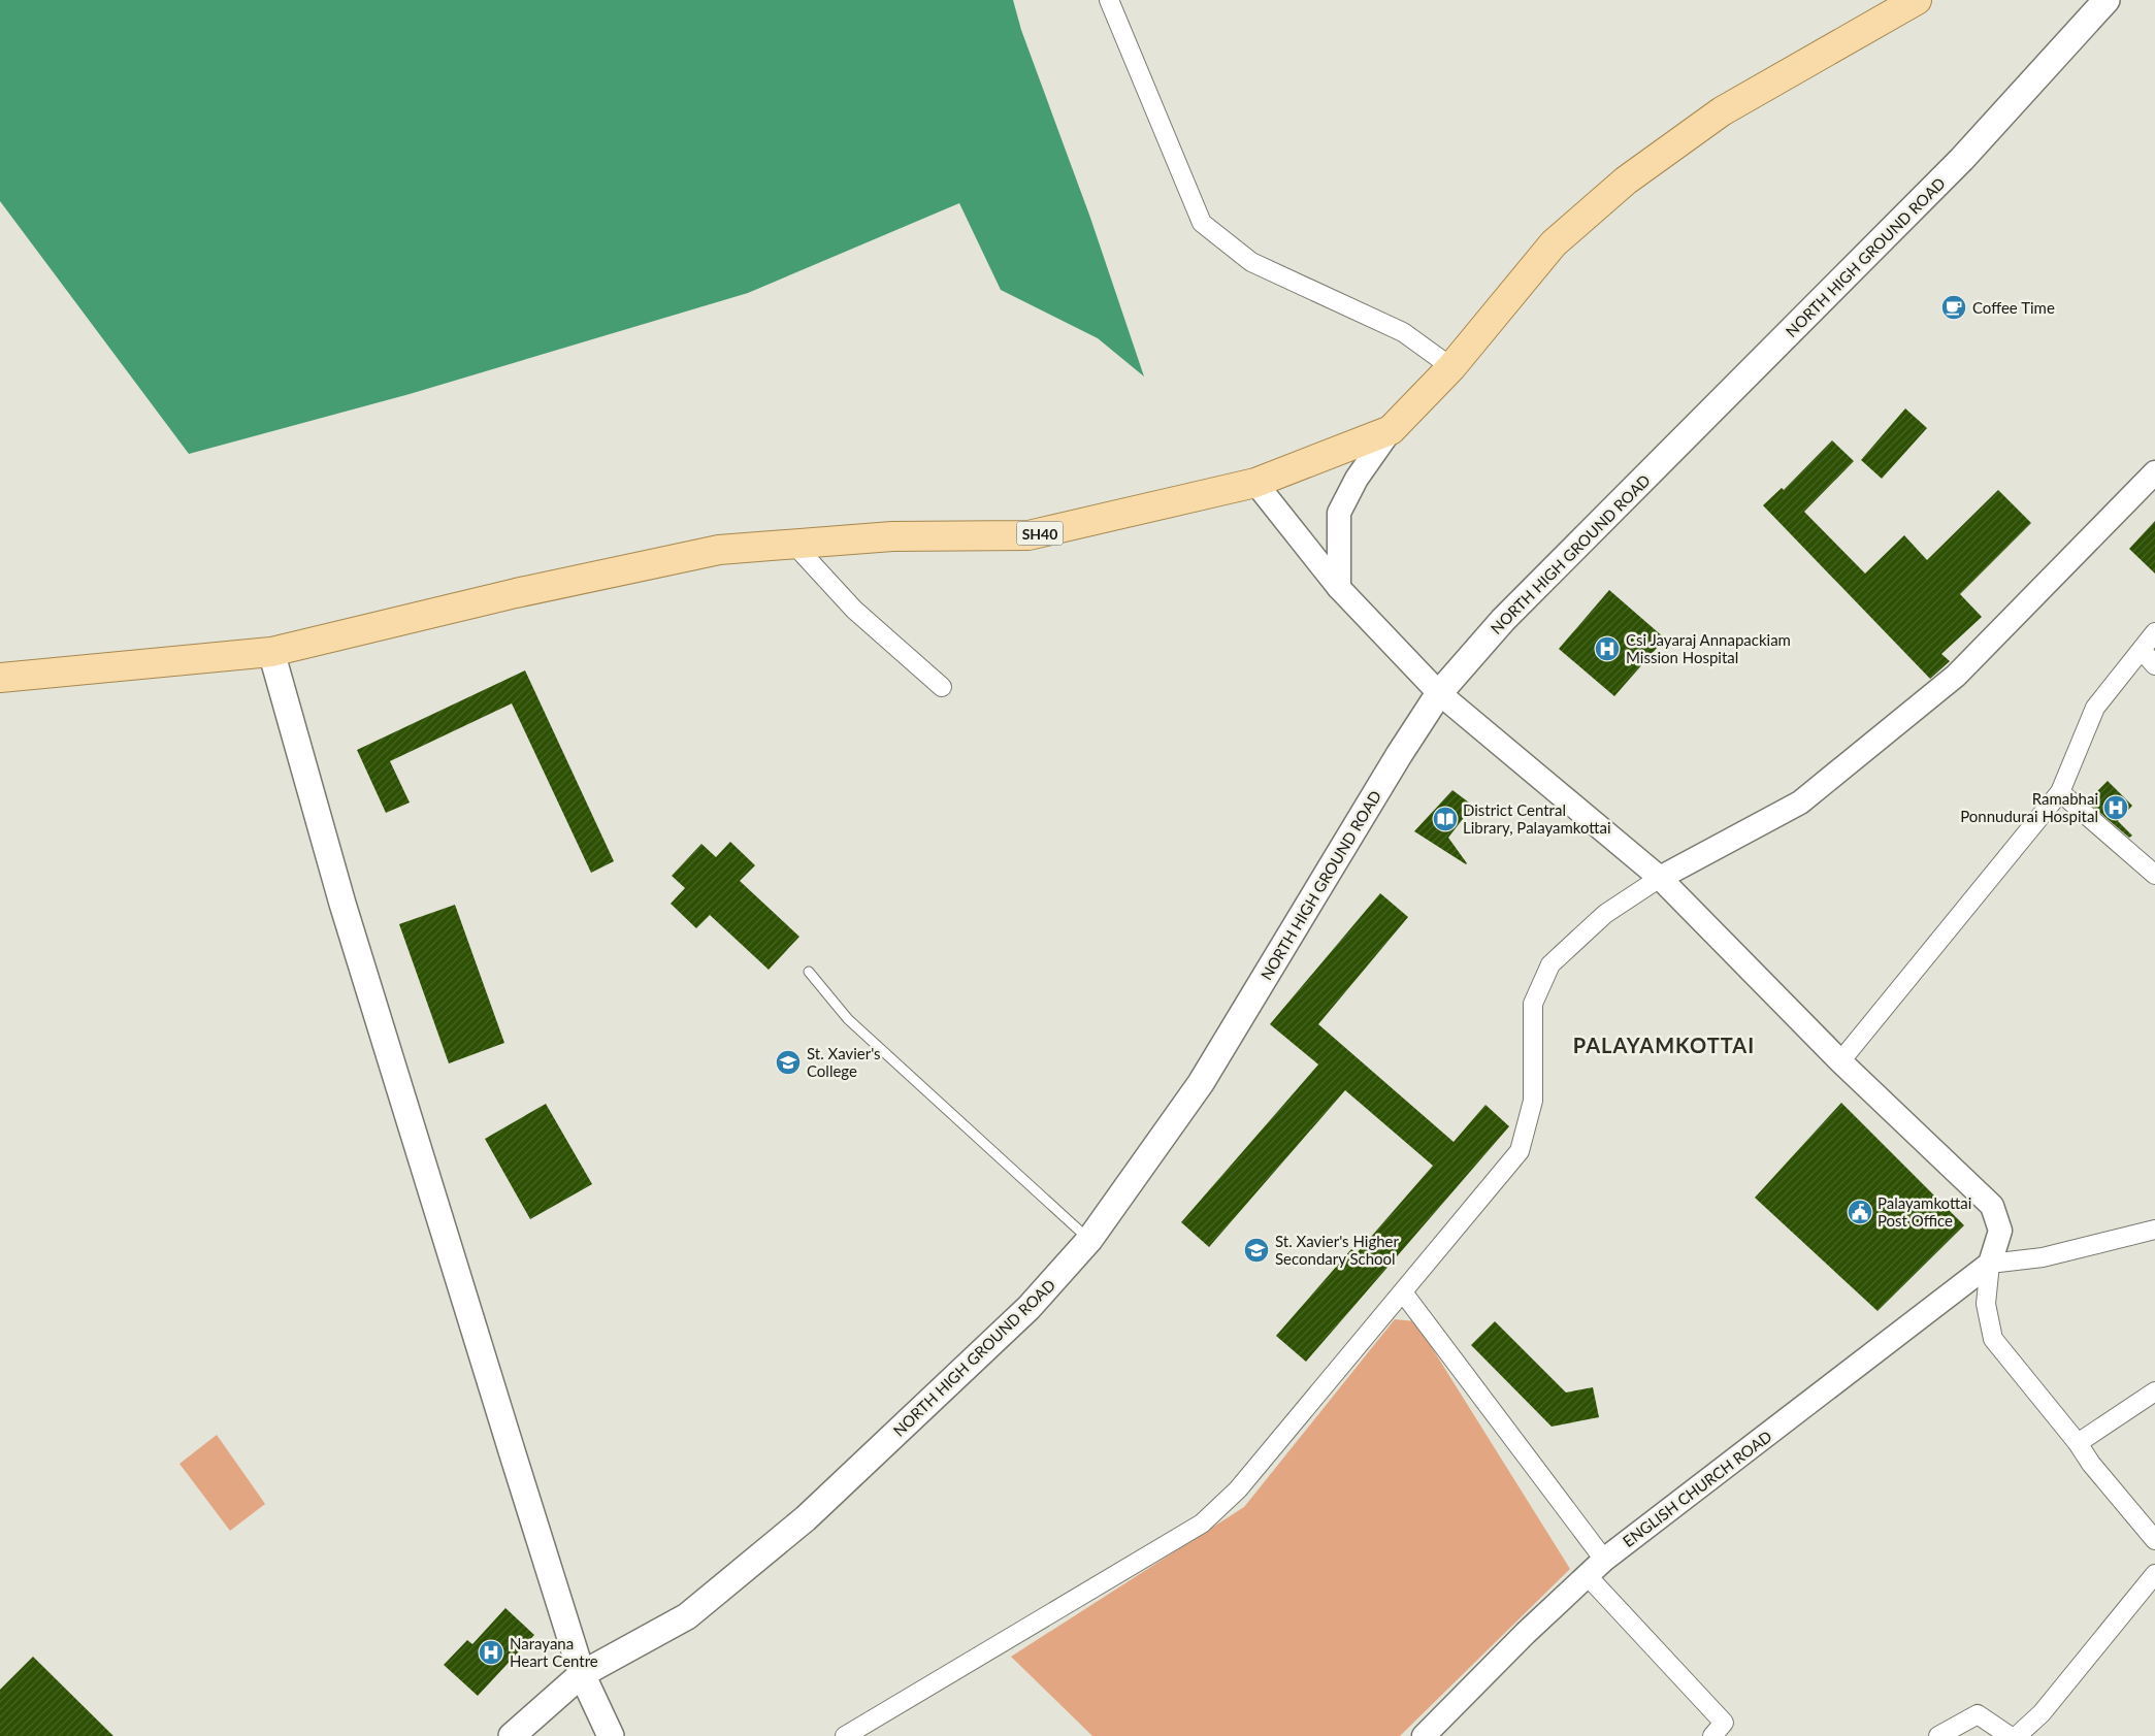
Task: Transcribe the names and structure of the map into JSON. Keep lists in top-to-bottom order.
{
  "streets": {
    "main road": ["NORTH HIGH GROUND ROAD", "SH40"],
    "street": ["ENGLISH CHURCH ROAD"]
  },
  "districts": ["PALAYAMKOTTAI"],
  "places": {
    "cafe": ["Coffee Time"],
    "hospital": ["Csi Jayaraj Annapackiam Mission Hospital", "Ramabhai Ponnudurai Hospital", "Narayana Heart Centre"],
    "library": ["District Central Library, Palayamkottai"],
    "school or university": ["St. Xavier's College", "St. Xavier's Higher Secondary School"],
    "public building": ["Palayamkottai Post Office"]
  }
}
